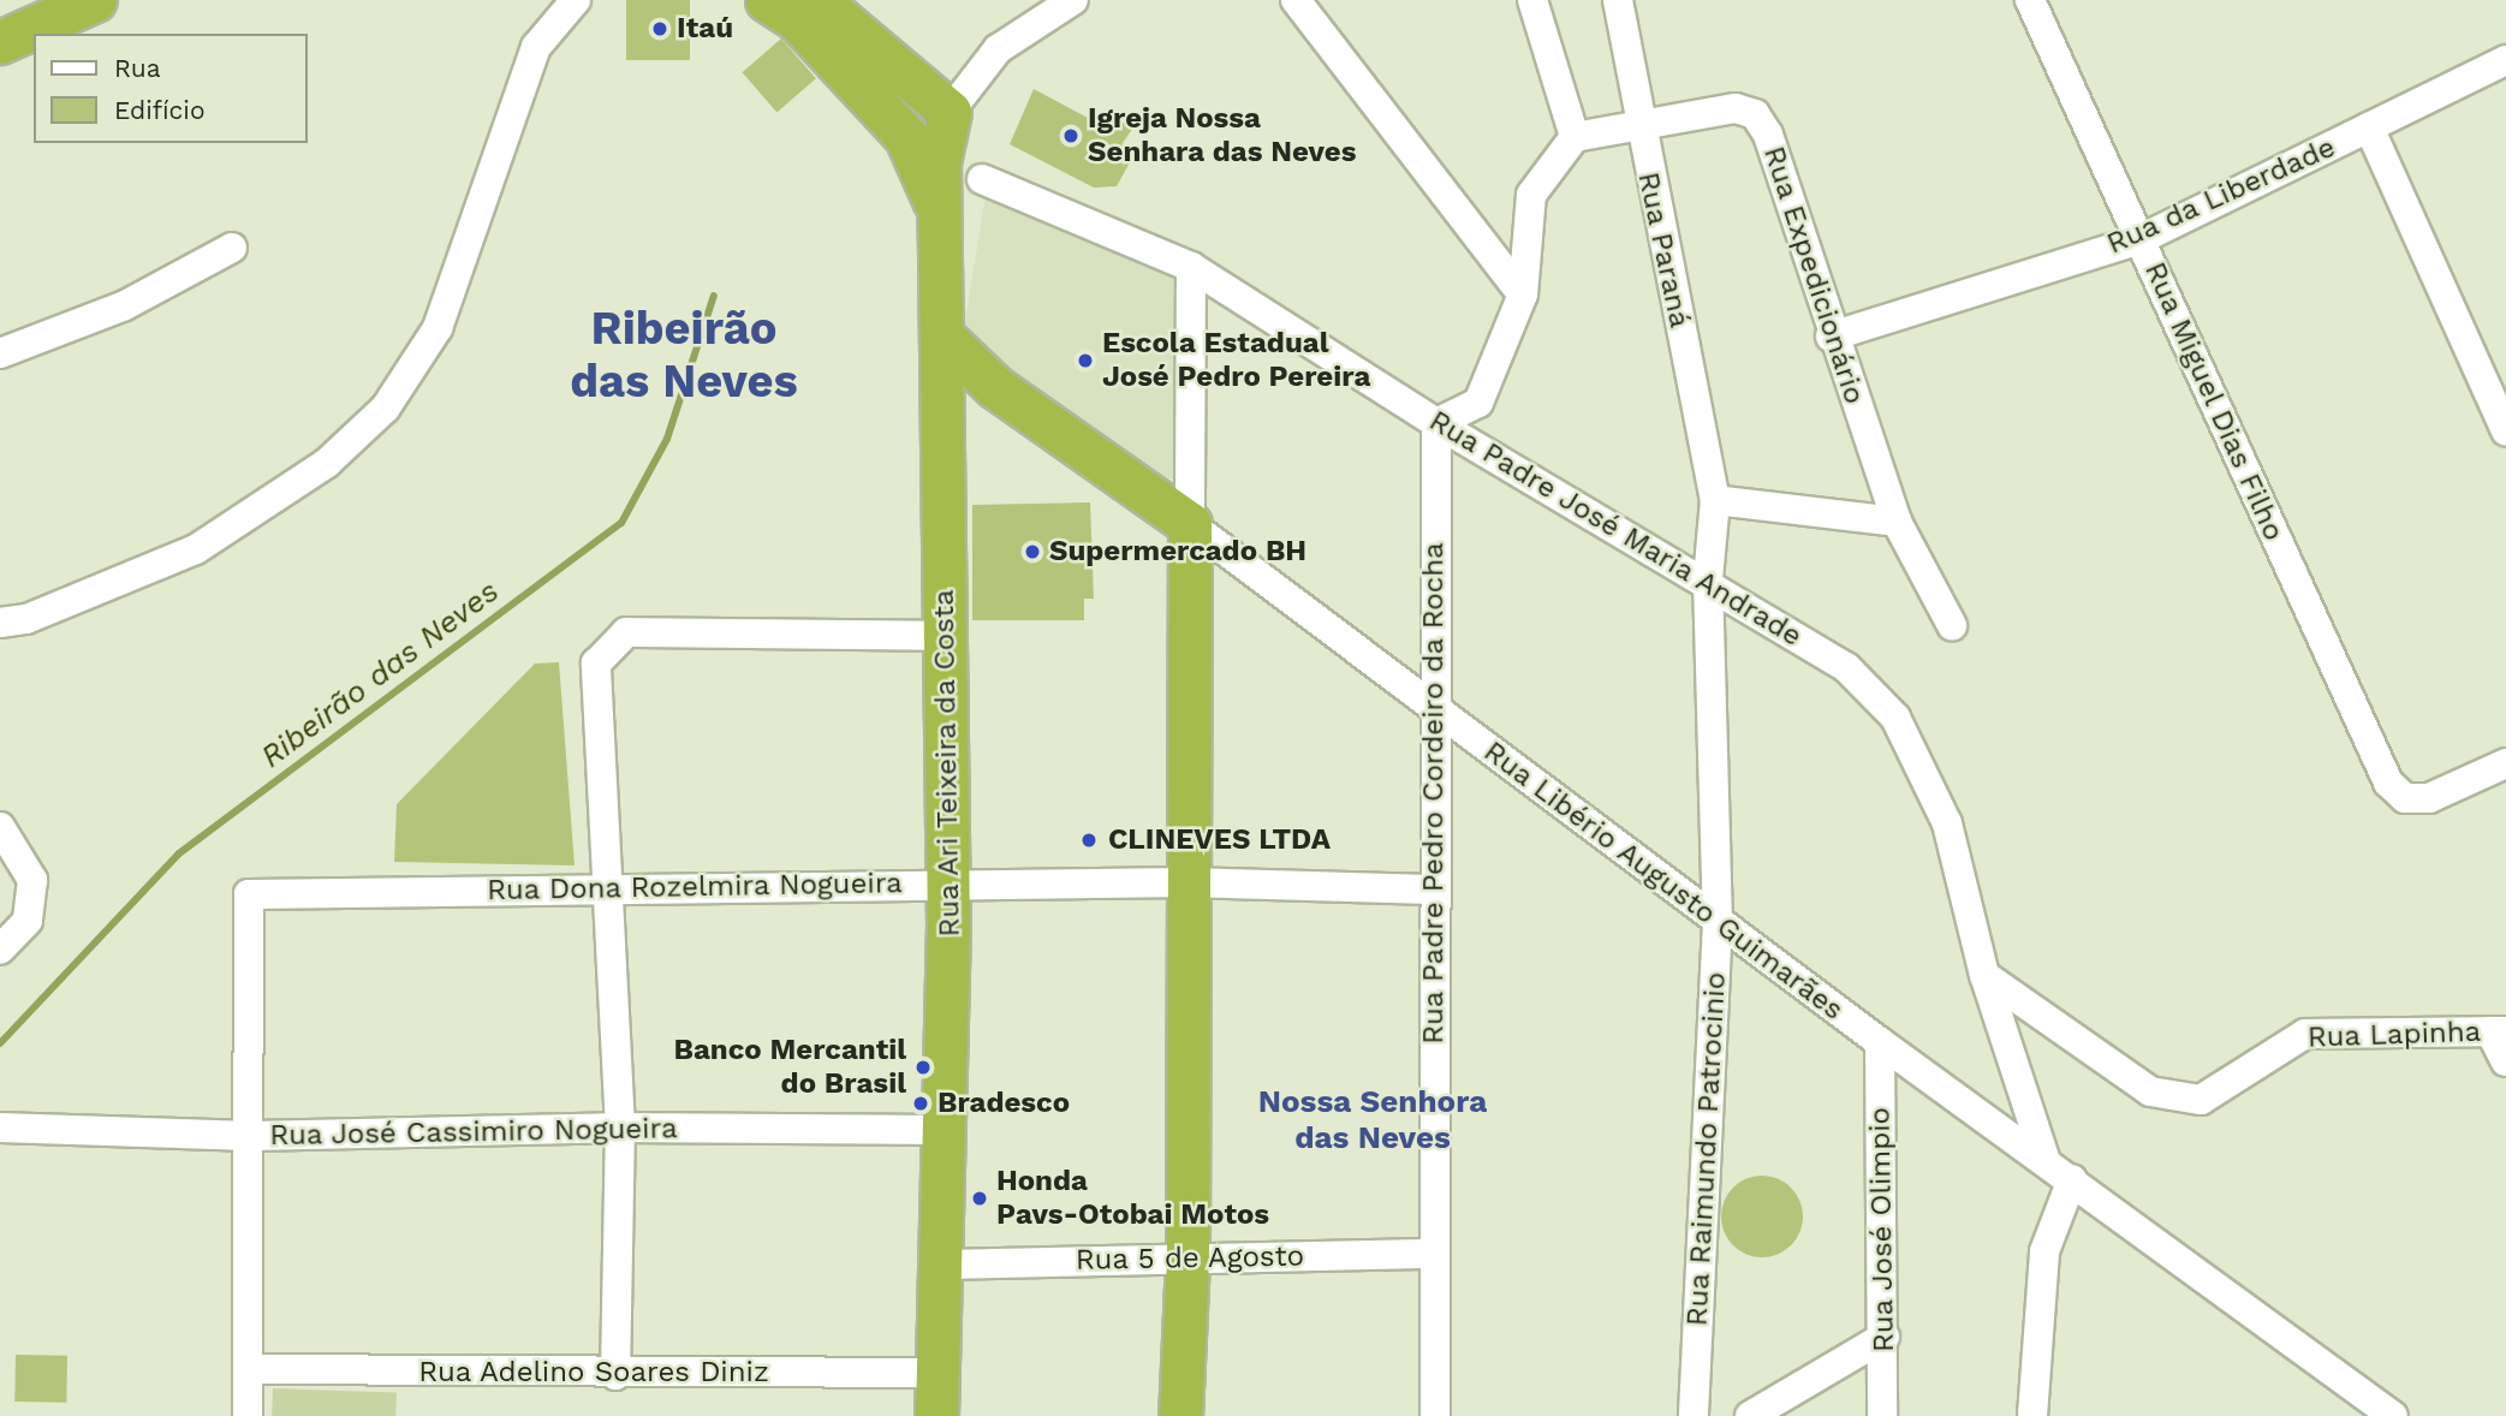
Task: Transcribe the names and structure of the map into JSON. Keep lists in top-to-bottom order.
{
  "streets": {
    "highway": ["Rua Ari Teixeira da Costa", "Rua Libério Augusto Guimarães"],
    "street": [
      "Rua da Liberdade",
      "Rua Paraná",
      "Rua Expedicionário",
      "Rua Miguel Dias Filho",
      "Rua Padre José Maria Andrade",
      "Rua Padre Pedro Cordeiro da Rocha",
      "Rua Dona Rozelmira Nogueira",
      "Rua Lapinha",
      "Rua José Cassimiro Nogueira",
      "Rua Raimundo Patrocinio",
      "Rua José Olimpio",
      "Rua 5 de Agosto",
      "Rua Adelino Soares Diniz"
    ]
  },
  "crossings": [
    ["Rua da Liberdade", "Rua Expedicionário"],
    ["Rua da Liberdade", "Rua Miguel Dias Filho"],
    ["Rua Paraná", "Rua Expedicionário"],
    ["Rua Paraná", "Rua Padre José Maria Andrade"],
    ["Rua Paraná", "Rua Raimundo Patrocinio"],
    ["Rua Padre José Maria Andrade", "Rua Padre Pedro Cordeiro da Rocha"],
    ["Rua Padre José Maria Andrade", "Rua Libério Augusto Guimarães"],
    ["Rua Padre José Maria Andrade", "Rua Lapinha"],
    ["Rua Padre José Maria Andrade", "Rua Raimundo Patrocinio"],
    ["Rua Ari Teixeira da Costa", "Rua Libério Augusto Guimarães"],
    ["Rua Ari Teixeira da Costa", "Rua Dona Rozelmira Nogueira"],
    ["Rua Ari Teixeira da Costa", "Rua José Cassimiro Nogueira"],
    ["Rua Ari Teixeira da Costa", "Rua 5 de Agosto"],
    ["Rua Ari Teixeira da Costa", "Rua Adelino Soares Diniz"],
    ["Rua Padre Pedro Cordeiro da Rocha", "Rua Libério Augusto Guimarães"],
    ["Rua Padre Pedro Cordeiro da Rocha", "Rua Dona Rozelmira Nogueira"],
    ["Rua Padre Pedro Cordeiro da Rocha", "Rua 5 de Agosto"],
    ["Rua Libério Augusto Guimarães", "Rua Raimundo Patrocinio"],
    ["Rua Libério Augusto Guimarães", "Rua José Olimpio"],
    ["Rua Dona Rozelmira Nogueira", "Rua José Cassimiro Nogueira"]
  ],
  "districts": ["Ribeirão das Neves", "Nossa Senhora das Neves"],
  "water": ["Ribeirão das Neves"],
  "places": [
    "Itaú",
    "Igreja Nossa Senhara das Neves",
    "Escola Estadual José Pedro Pereira",
    "Supermercado BH",
    "CLINEVES LTDA",
    "Banco Mercantil do Brasil",
    "Bradesco",
    "Honda Pavs-Otobai Motos"
  ],
  "legend": ["Rua", "Edifício"]
}
